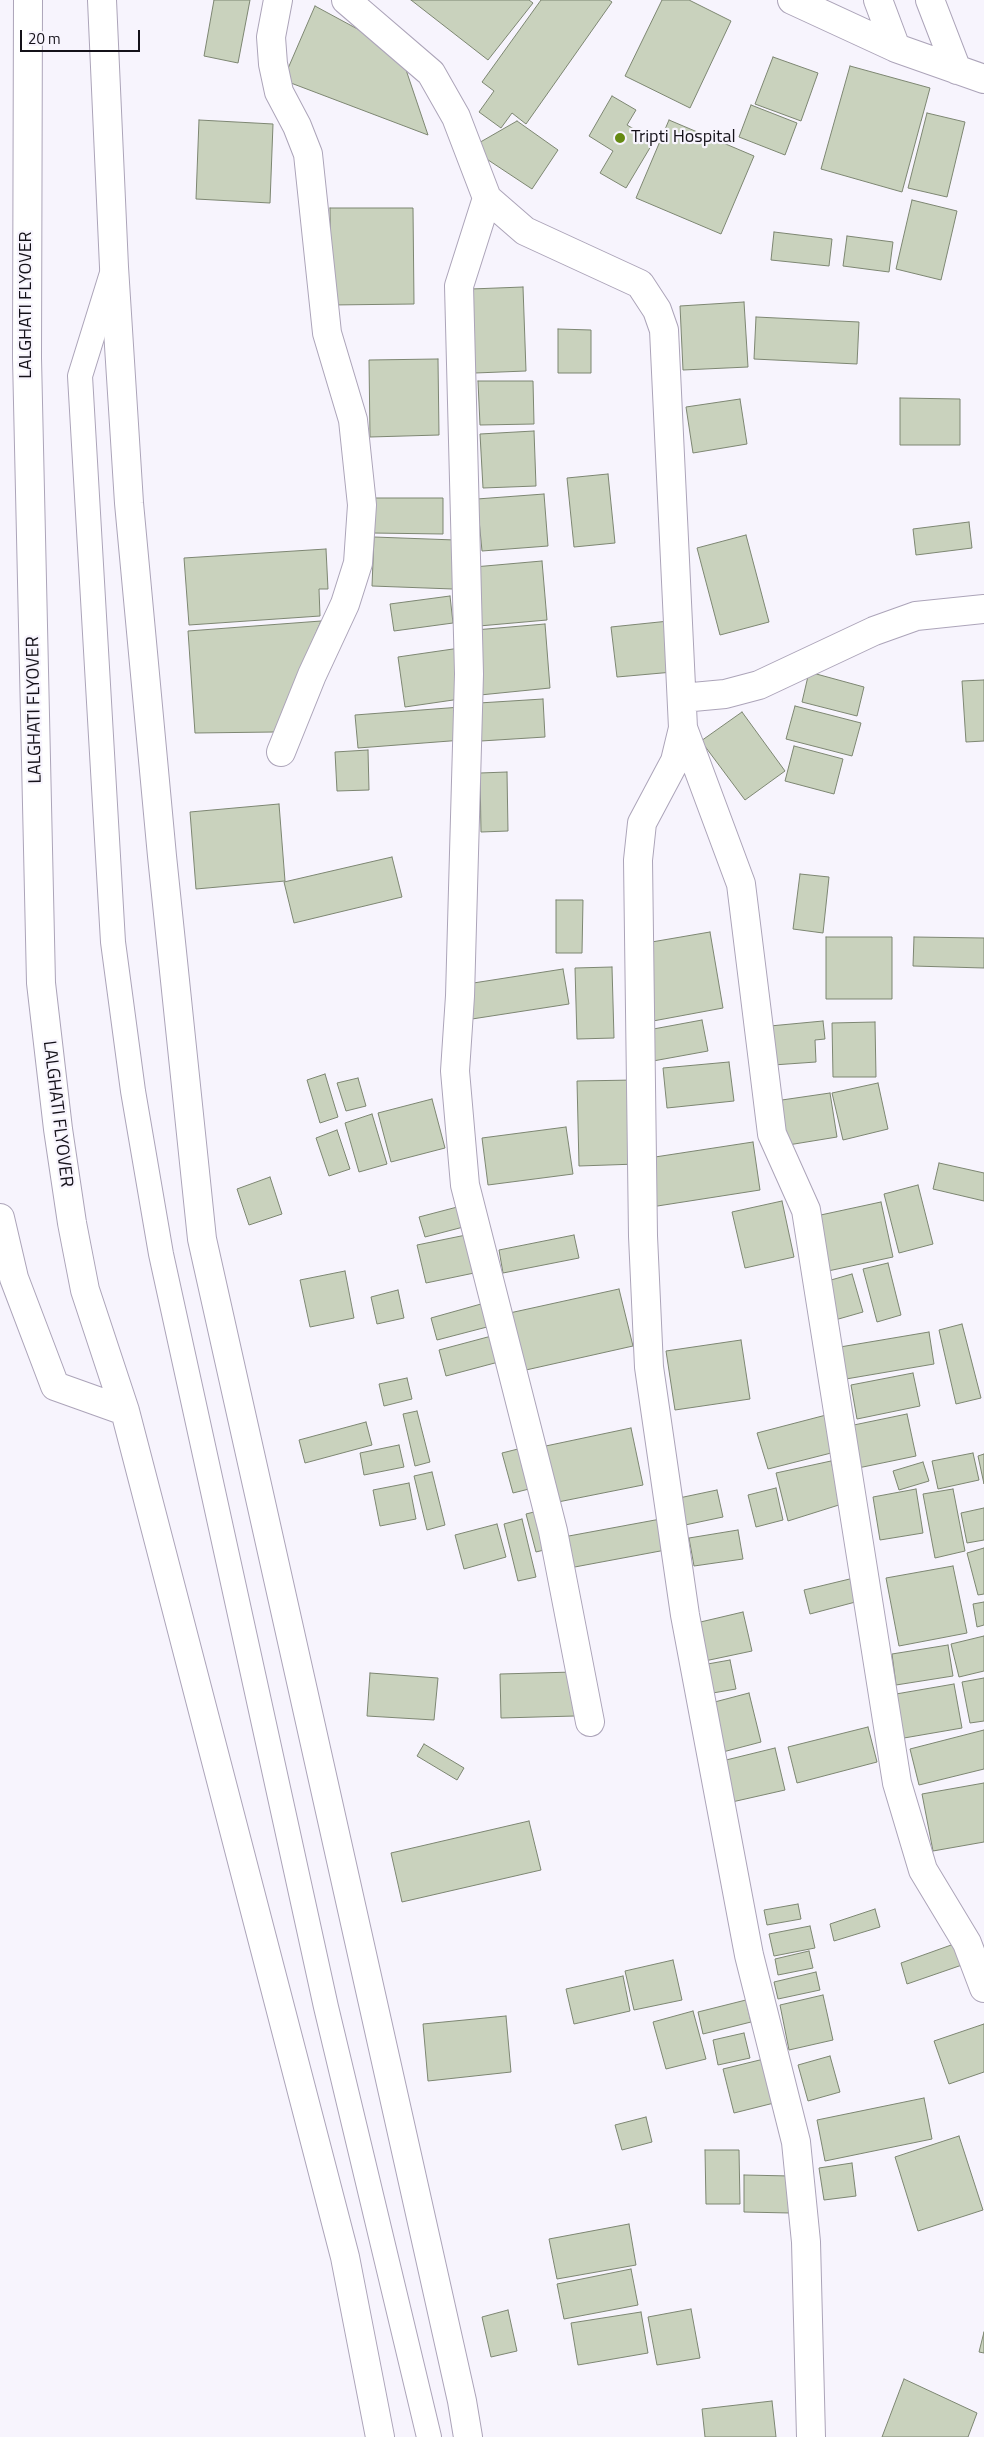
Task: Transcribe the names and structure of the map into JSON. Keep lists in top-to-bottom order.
{
  "streets": {
    "street": ["LALGHATI FLYOVER"]
  },
  "places": ["Tripti Hospital"],
  "scale_bar": "20 m"
}
